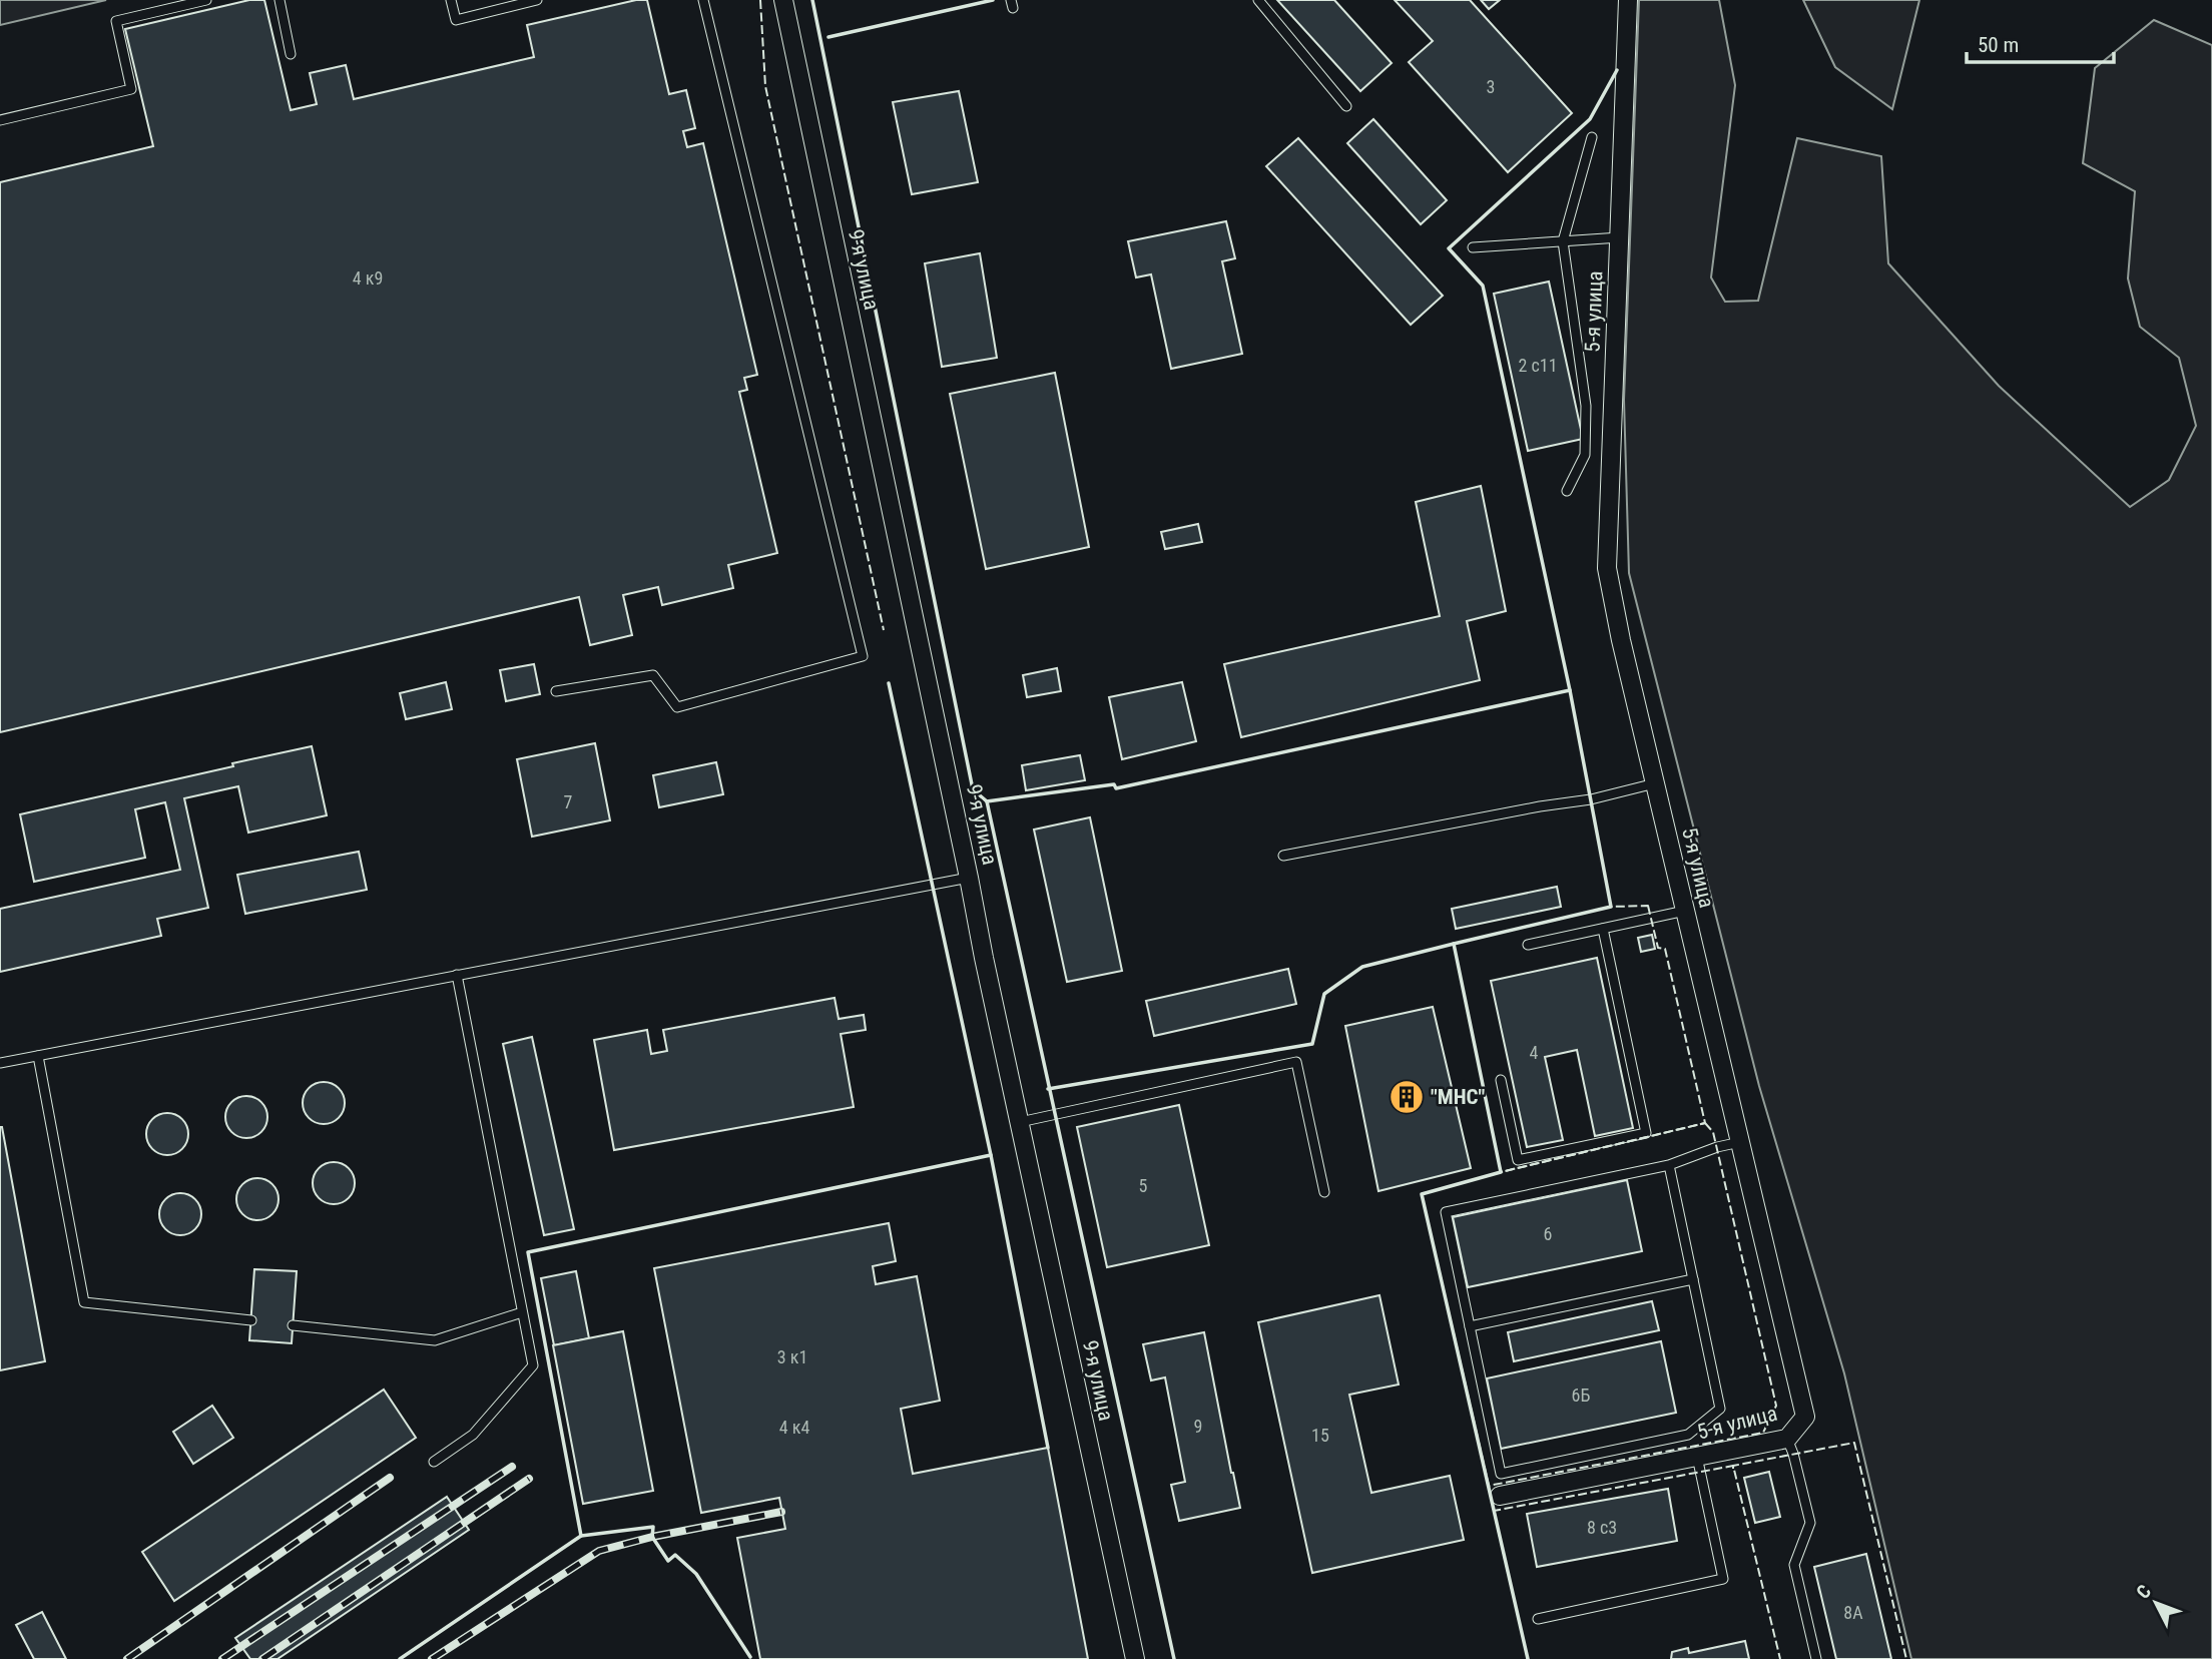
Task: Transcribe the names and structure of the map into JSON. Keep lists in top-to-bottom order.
{
  "streets": {
    "street": ["9-я улица", "5-я улица"]
  },
  "places": {
    "building": ["\"МНС\""]
  },
  "house_numbers": [
    "3",
    "4 к9",
    "2 с11",
    "7",
    "4",
    "5",
    "6",
    "3 к1",
    "6Б",
    "9",
    "4 к4",
    "15",
    "8 с3",
    "8А"
  ],
  "scale_bar": "50 m",
  "north": "top left"
}
